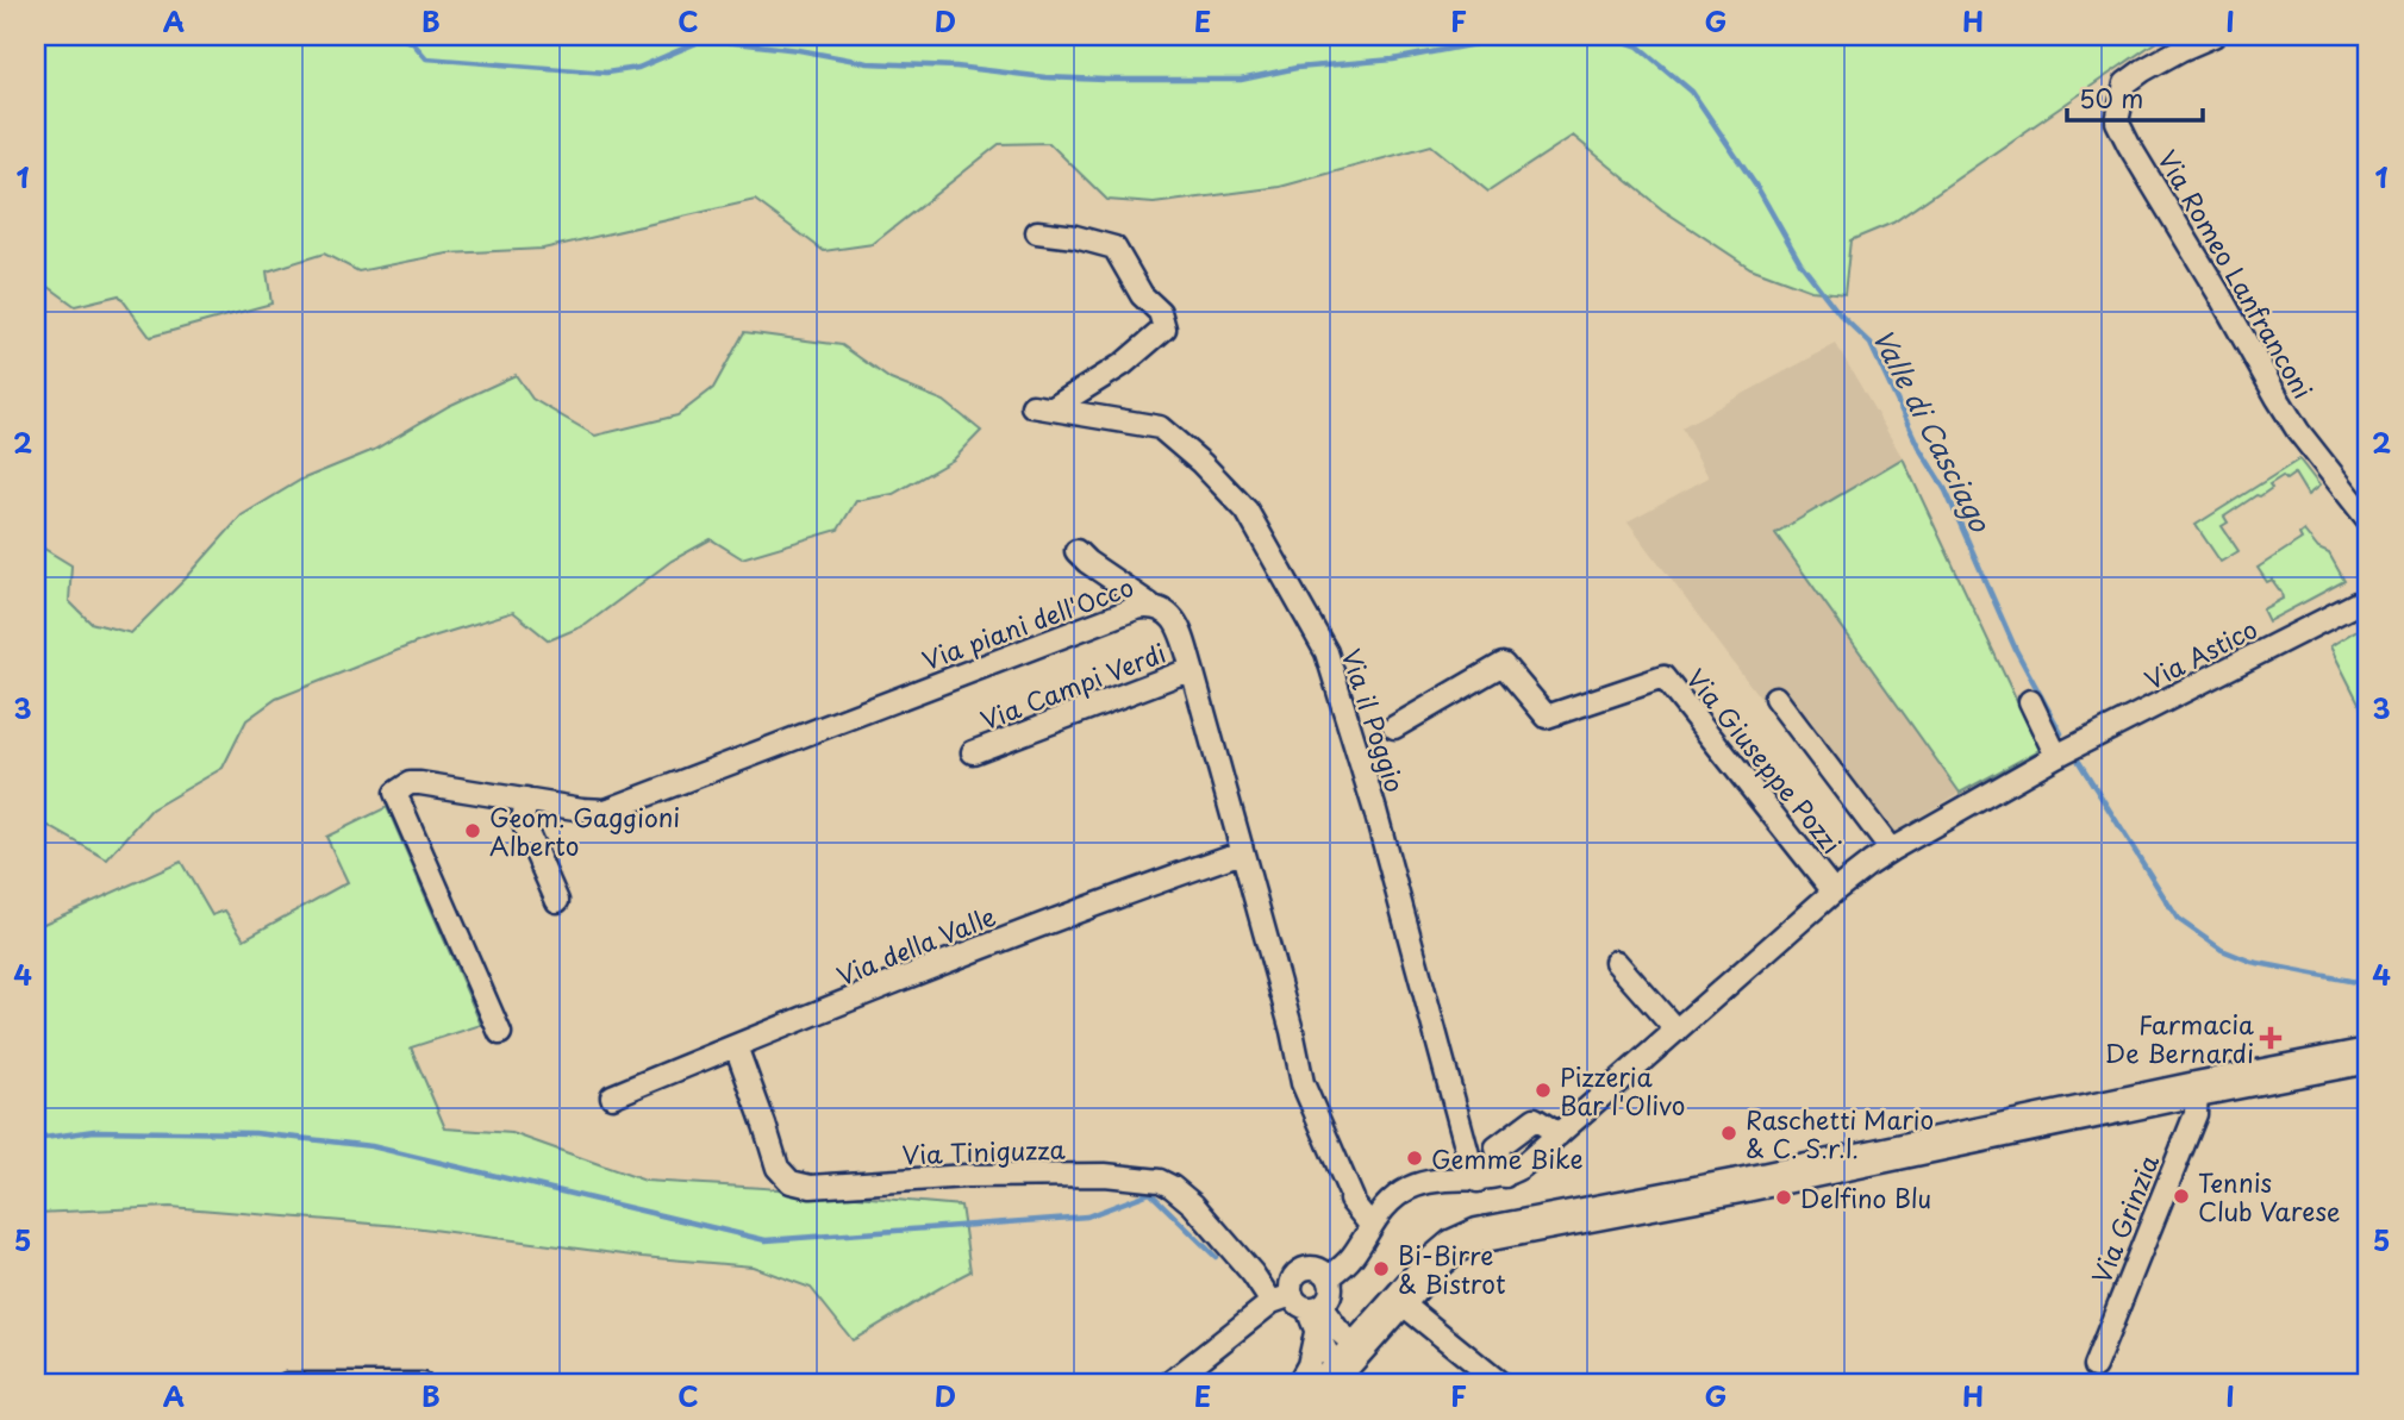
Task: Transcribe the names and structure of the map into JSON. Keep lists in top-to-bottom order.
{
  "streets": {
    "street": [
      "Via Romeo Lanfranconi",
      "Via piani dell'Occo",
      "Via Astico",
      "Via Campi Verdi",
      "Via il Poggio",
      "Via Giuseppe Pozzi",
      "Via della Valle",
      "Via Tiniguzza",
      "Via Grinzia"
    ]
  },
  "crossings": [
    ["Via piani dell'Occo", "Via Campi Verdi"],
    ["Via piani dell'Occo", "Via Giuseppe Pozzi"],
    ["Via piani dell'Occo", "Via della Valle"],
    ["Via Astico", "Via Giuseppe Pozzi"],
    ["Via il Poggio", "Via Giuseppe Pozzi"],
    ["Via della Valle", "Via Tiniguzza"]
  ],
  "water": ["Valle di Casciago"],
  "places": {
    "other": [
      "Geom. Gaggioni Alberto",
      "Pizzeria Bar l'Olivo",
      "Raschetti Mario & C. S.r.l.",
      "Gemme Bike",
      "Tennis Club Varese",
      "Delfino Blu",
      "Bi-Birre & Bistrot"
    ],
    "health": ["Farmacia De Bernardi"]
  },
  "scale_bar": "50 m",
  "grid": {
    "columns": [
      "A",
      "B",
      "C",
      "D",
      "E",
      "F",
      "G",
      "H",
      "I"
    ],
    "rows": [
      "1",
      "2",
      "3",
      "4",
      "5"
    ]
  }
}
